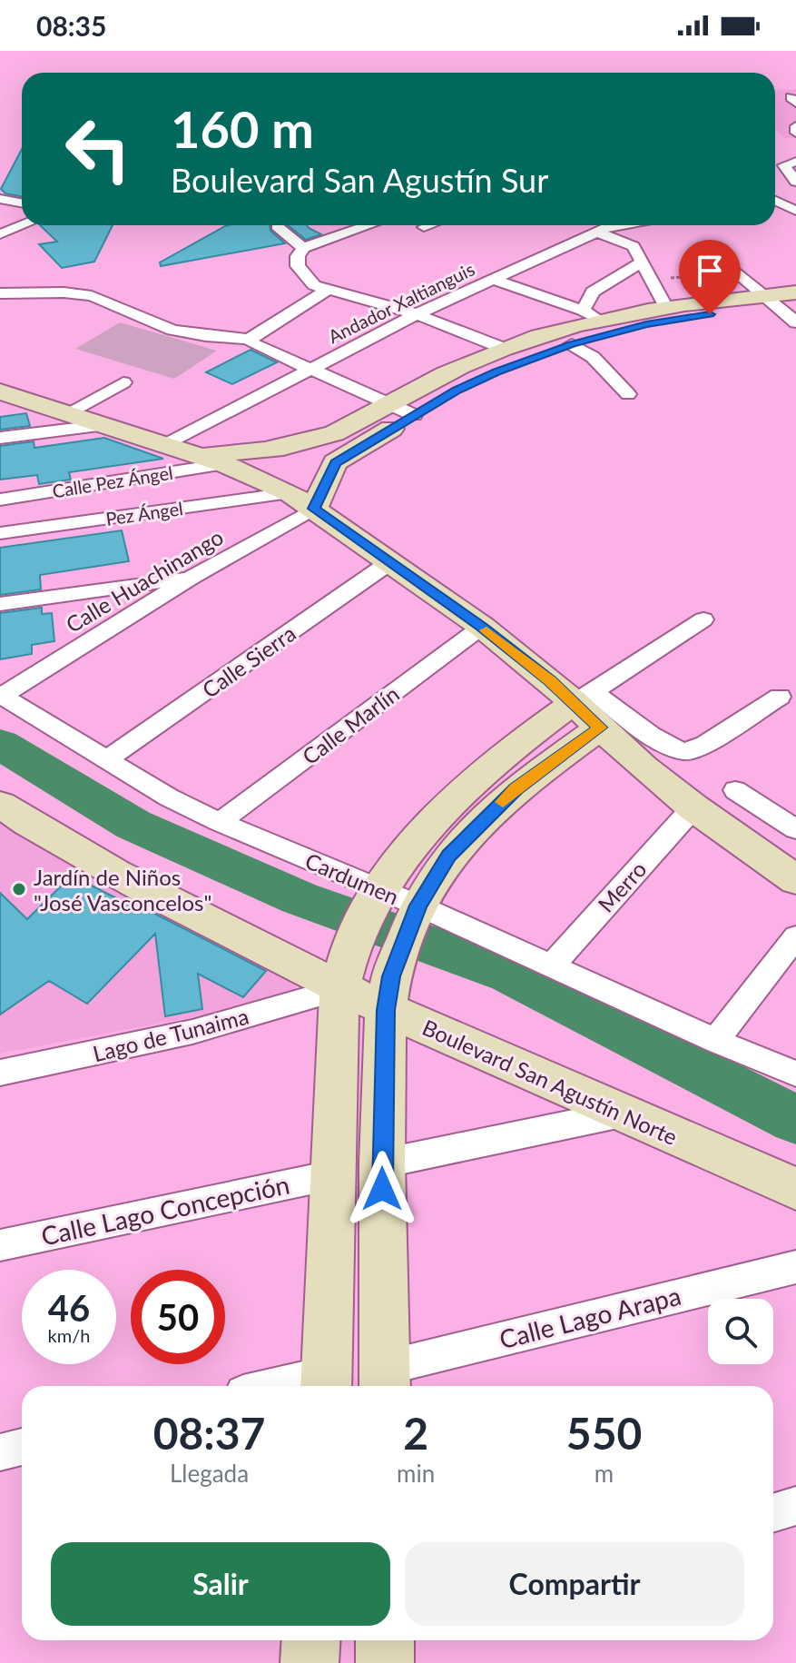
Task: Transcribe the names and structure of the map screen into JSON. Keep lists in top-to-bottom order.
{
  "streets": {
    "main road": ["Boulevard San Agustín Norte"],
    "street": [
      "Andador Xaltianguis",
      "Calle Pez Ángel",
      "Pez Ángel",
      "Calle Huachinango",
      "Calle Sierra",
      "Calle Marlín",
      "Cardumen",
      "Merro",
      "Lago de Tunaima",
      "Calle Lago Concepción",
      "Calle Lago Arapa"
    ]
  },
  "crossings": [
    ["Calle Huachinango", "Cardumen"],
    ["Calle Sierra", "Cardumen"],
    ["Calle Marlín", "Cardumen"],
    ["Cardumen", "Merro"],
    ["Lago de Tunaima", "Boulevard San Agustín Norte"]
  ],
  "places": ["Jardín de Niños \"José Vasconcelos\""],
  "page": {
    "status": "08:35",
    "turn": ["160 m", "Boulevard San Agustín Sur"],
    "speed": "46 km/h",
    "limit": "50",
    "eta": [
      "08:37",
      "Llegada",
      "2",
      "min",
      "550",
      "m"
    ],
    "buttons": ["Salir", "Compartir"]
  }
}
